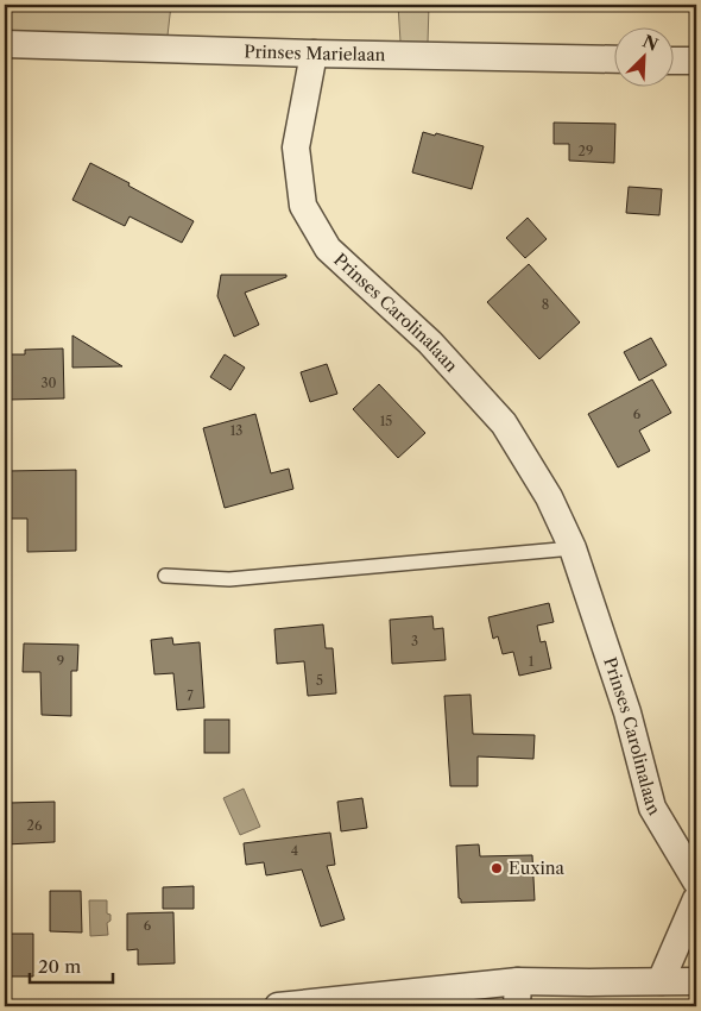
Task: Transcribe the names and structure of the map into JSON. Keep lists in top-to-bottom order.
{
  "streets": {
    "street": ["Prinses Marielaan", "Prinses Carolinalaan"]
  },
  "crossings": [
    ["Prinses Marielaan", "Prinses Carolinalaan"]
  ],
  "places": ["Euxina"],
  "house_numbers": [
    "29",
    "8",
    "30",
    "6",
    "15",
    "13",
    "3",
    "9",
    "1",
    "5",
    "7",
    "26",
    "4",
    "6"
  ],
  "scale_bar": "20 m",
  "north": "top right"
}
